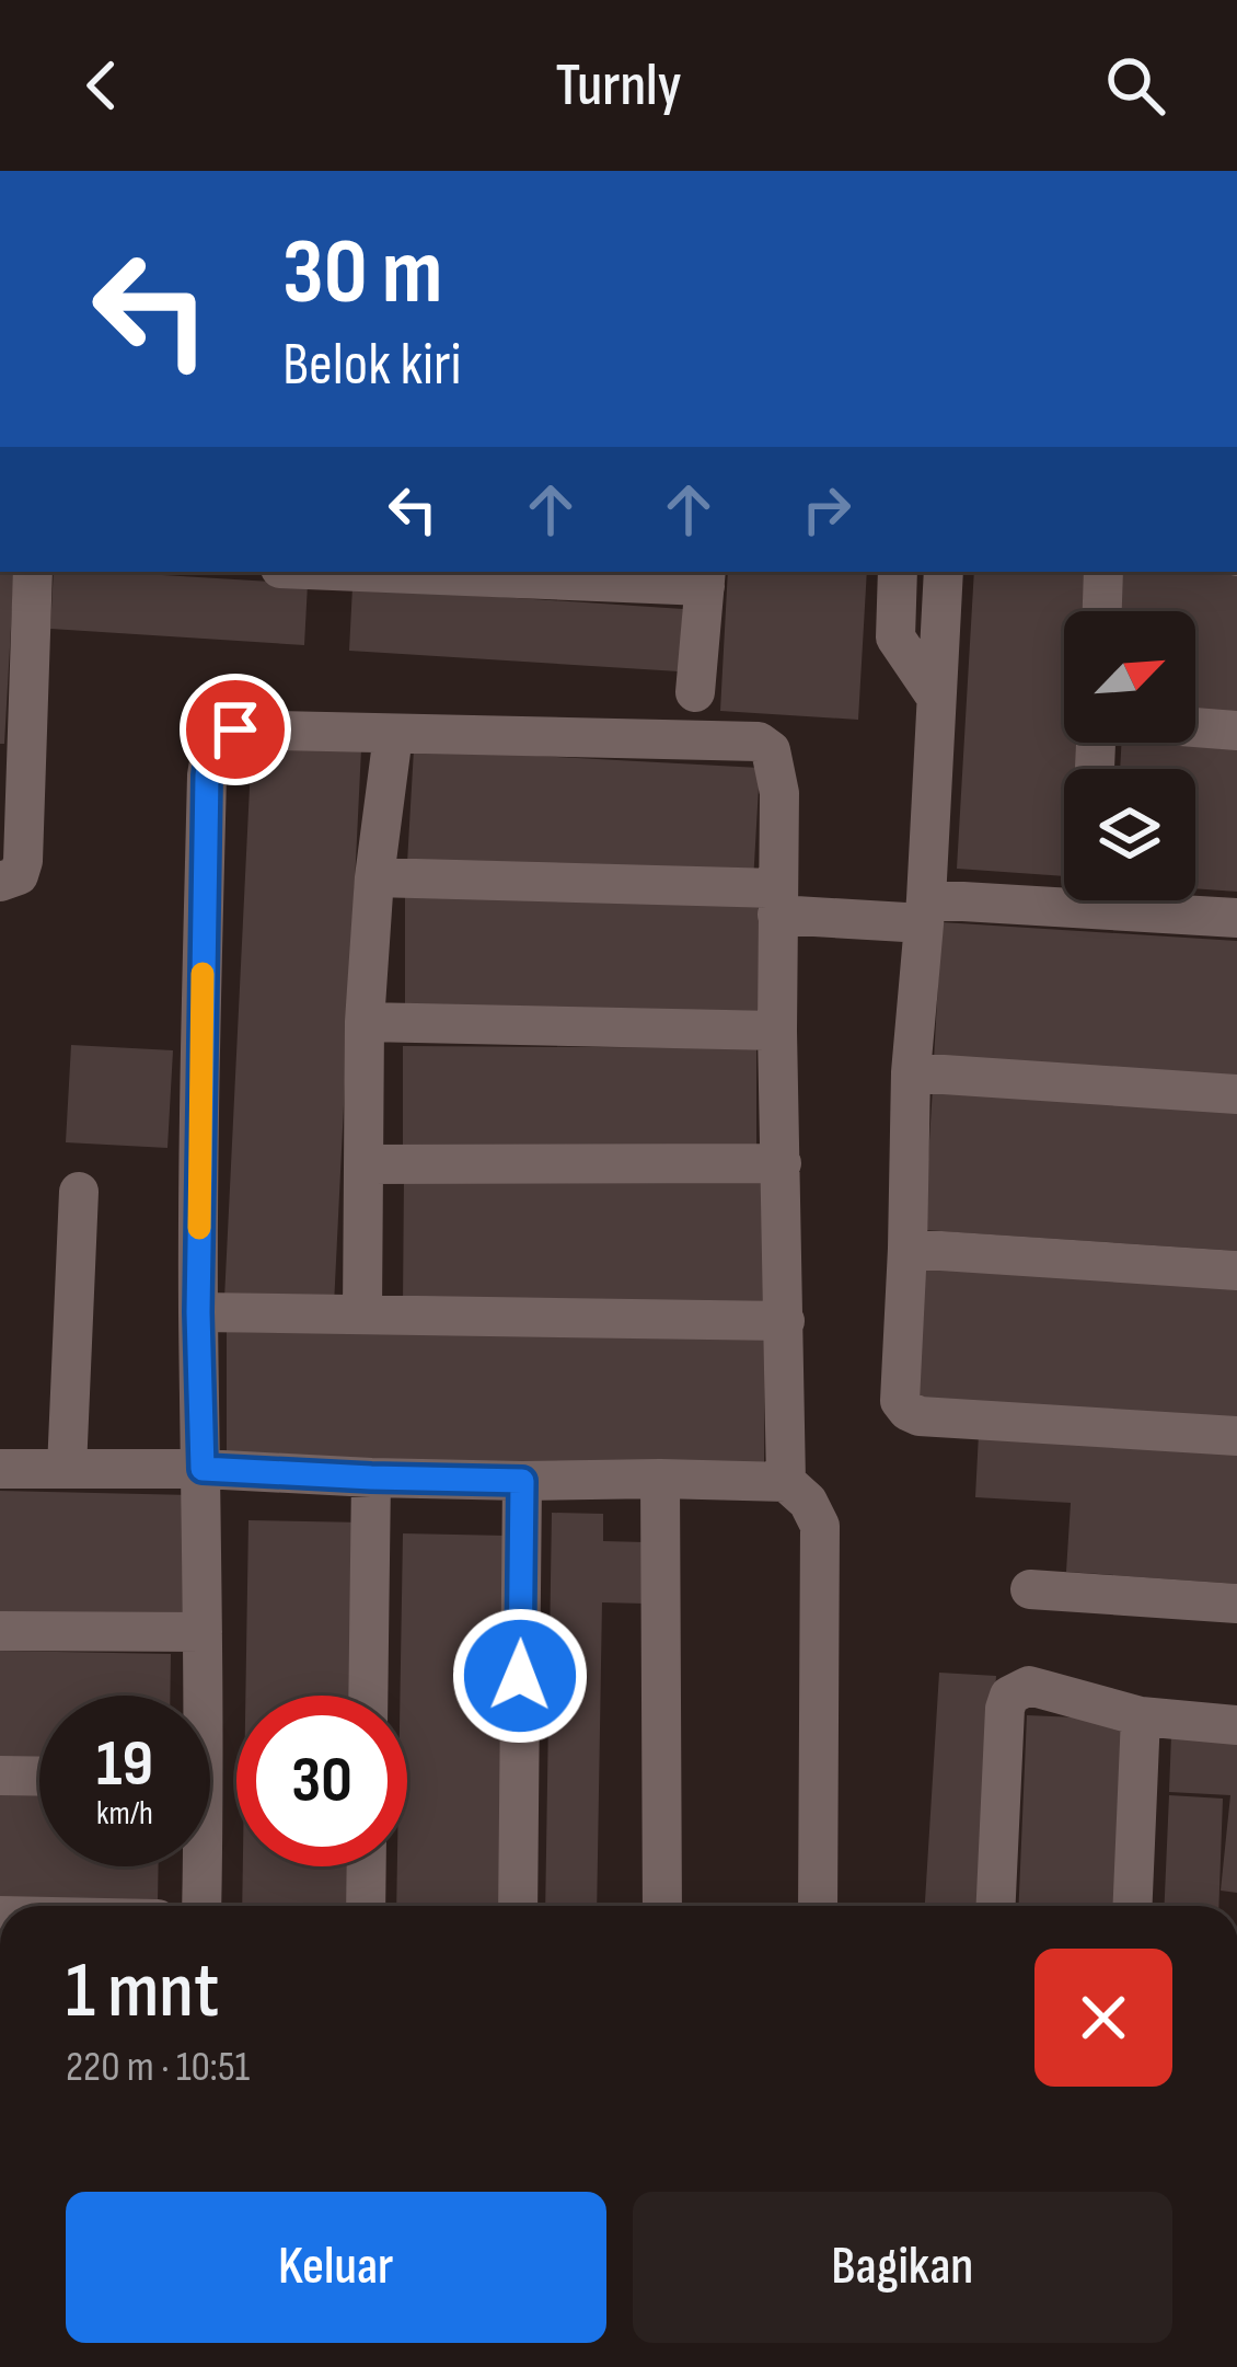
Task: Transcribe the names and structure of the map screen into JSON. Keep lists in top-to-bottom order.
{
  "north": "top right",
  "page": {
    "header": "Turnly",
    "turn": ["30 m", "Belok kiri"],
    "speed": "19 km/h",
    "limit": "30",
    "heading": ["1 mnt", "220 m · 10:51"],
    "buttons": ["Keluar", "Bagikan"]
  }
}
